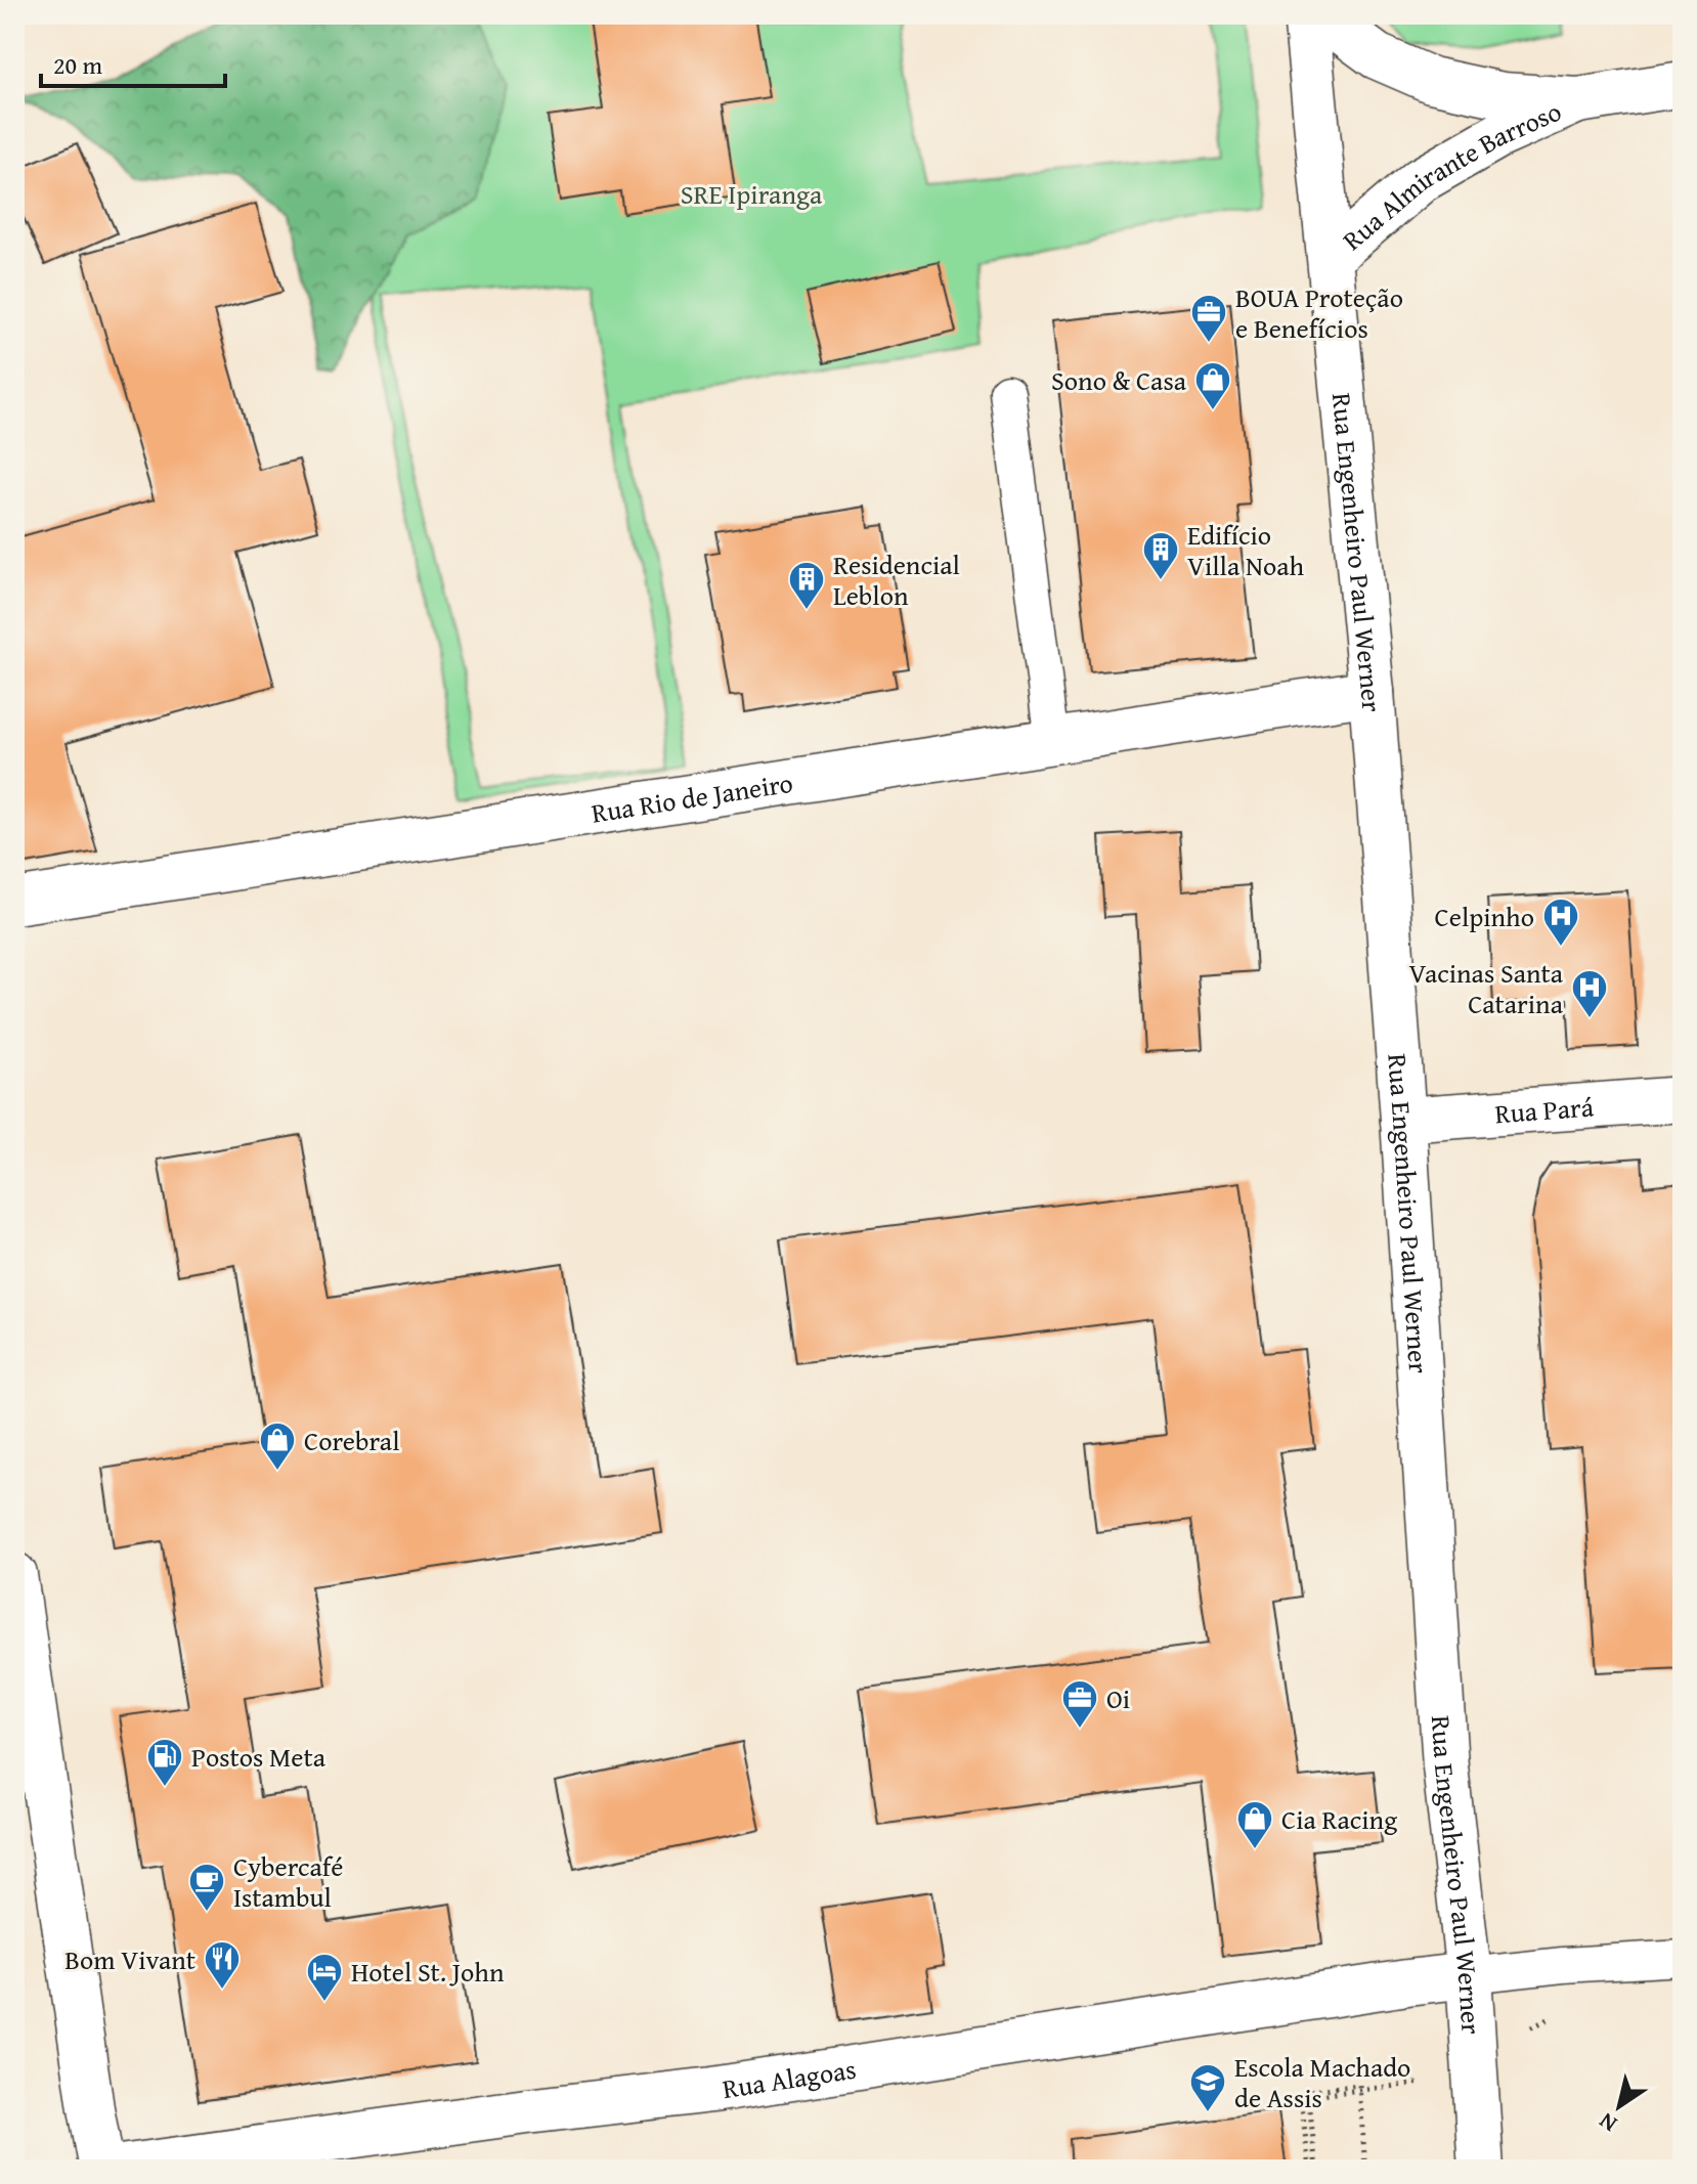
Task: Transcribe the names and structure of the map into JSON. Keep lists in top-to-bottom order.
{
  "streets": {
    "main road": [
      "Rua Almirante Barroso",
      "Rua Engenheiro Paul Werner",
      "Rua Rio de Janeiro",
      "Rua Pará",
      "Rua Alagoas"
    ]
  },
  "crossings": [
    ["Rua Almirante Barroso", "Rua Engenheiro Paul Werner"],
    ["Rua Engenheiro Paul Werner", "Rua Rio de Janeiro"],
    ["Rua Engenheiro Paul Werner", "Rua Pará"],
    ["Rua Engenheiro Paul Werner", "Rua Alagoas"]
  ],
  "parks": ["SRE Ipiranga"],
  "places": {
    "office": ["BOUA Proteção e Benefícios", "Oi"],
    "shop": ["Sono & Casa", "Corebral", "Cia Racing"],
    "building": ["Edifício Villa Noah", "Residencial Leblon"],
    "hospital": ["Celpinho", "Vacinas Santa Catarina"],
    "fuel station": ["Postos Meta"],
    "cafe": ["Cybercafé Istambul"],
    "restaurant": ["Bom Vivant"],
    "hotel": ["Hotel St. John"],
    "school or university": ["Escola Machado de Assis"]
  },
  "scale_bar": "20 m",
  "north": "bottom left"
}
